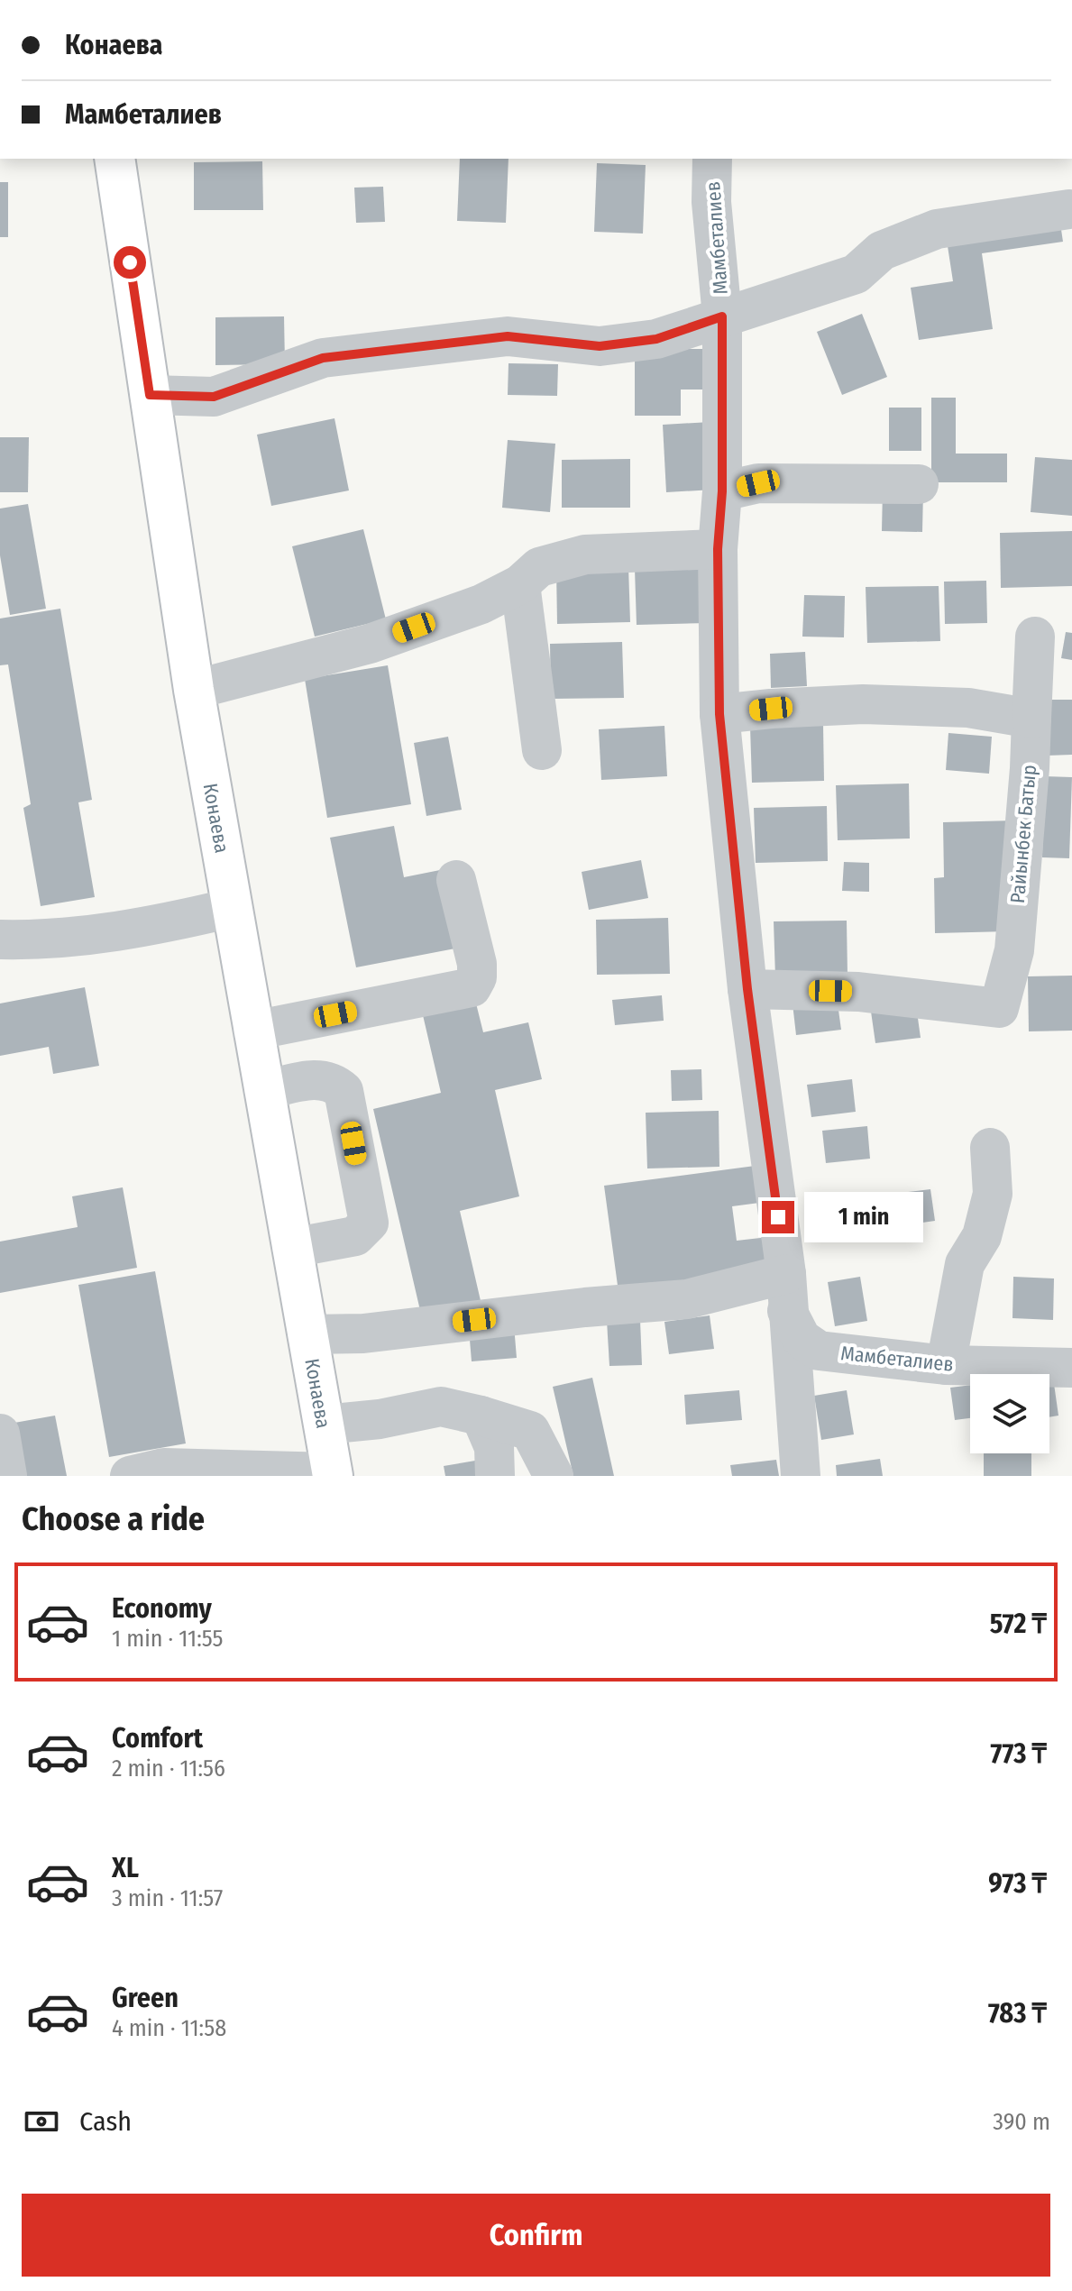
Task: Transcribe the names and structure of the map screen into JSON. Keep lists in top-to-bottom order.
{
  "streets": {
    "main road": ["Конаева"],
    "street": ["Мамбеталиев", "Райынбек Батыр"]
  },
  "crossings": [
    ["Мамбеталиев", "Райынбек Батыр"]
  ],
  "page": {
    "banner": ["Конаева", "Мамбеталиев"],
    "bubble": "1 min",
    "heading": "Choose a ride",
    "list": [
      {
        "name": "Economy",
        "note": "1 min · 11:55",
        "value": "572 ₸"
      },
      {
        "name": "Comfort",
        "note": "2 min · 11:56",
        "value": "773 ₸"
      },
      {
        "name": "XL",
        "note": "3 min · 11:57",
        "value": "973 ₸"
      },
      {
        "name": "Green",
        "note": "4 min · 11:58",
        "value": "783 ₸"
      }
    ],
    "pay": ["Cash", "390 m"],
    "buttons": "Confirm"
  }
}
